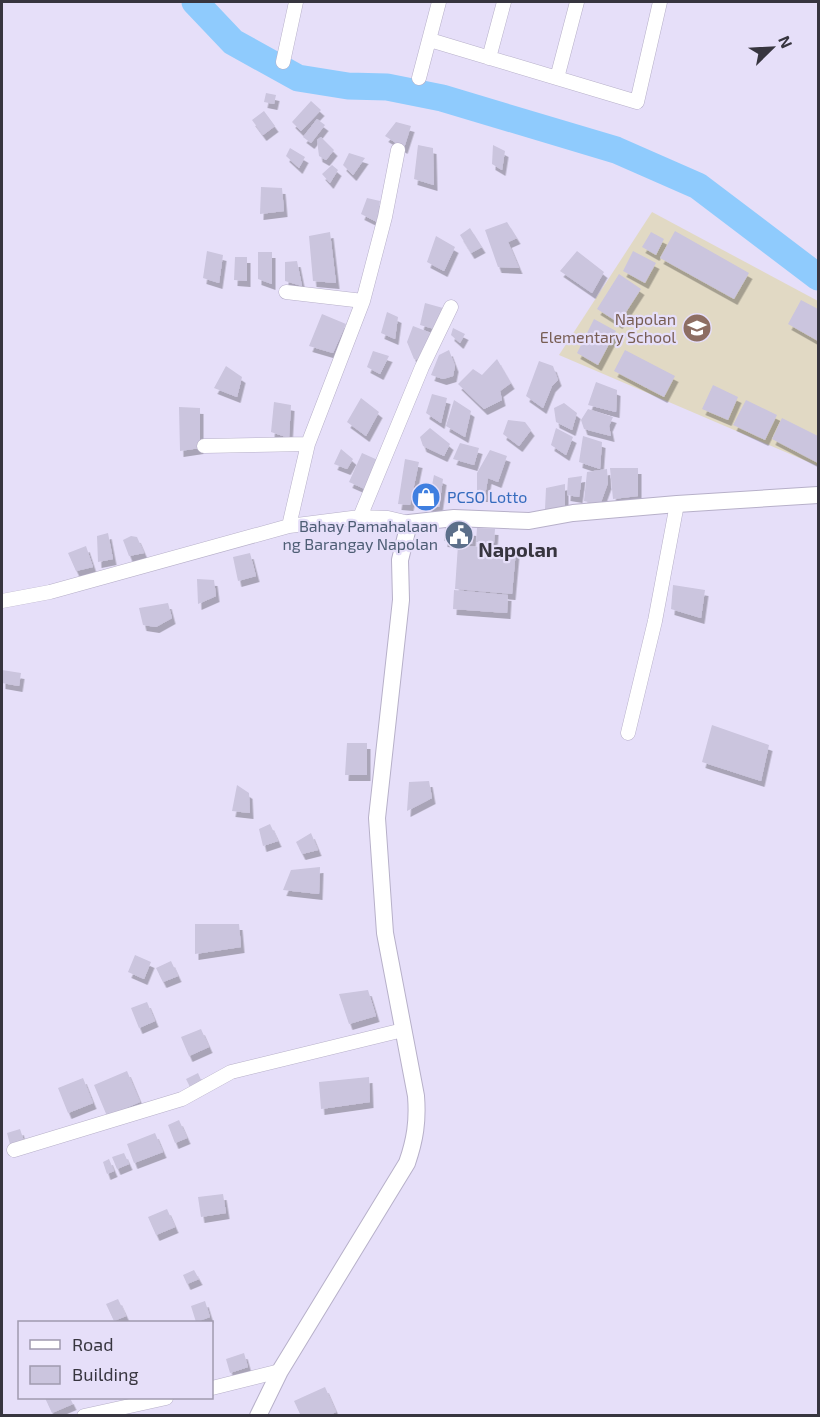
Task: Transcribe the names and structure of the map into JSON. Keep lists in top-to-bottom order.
{
  "districts": ["Napolan"],
  "places": {
    "school or university": ["Napolan Elementary School"],
    "shop": ["PCSO Lotto"],
    "public building": ["Bahay Pamahalaan ng Barangay Napolan"]
  },
  "legend": ["Road", "Building"],
  "north": "top right"
}
